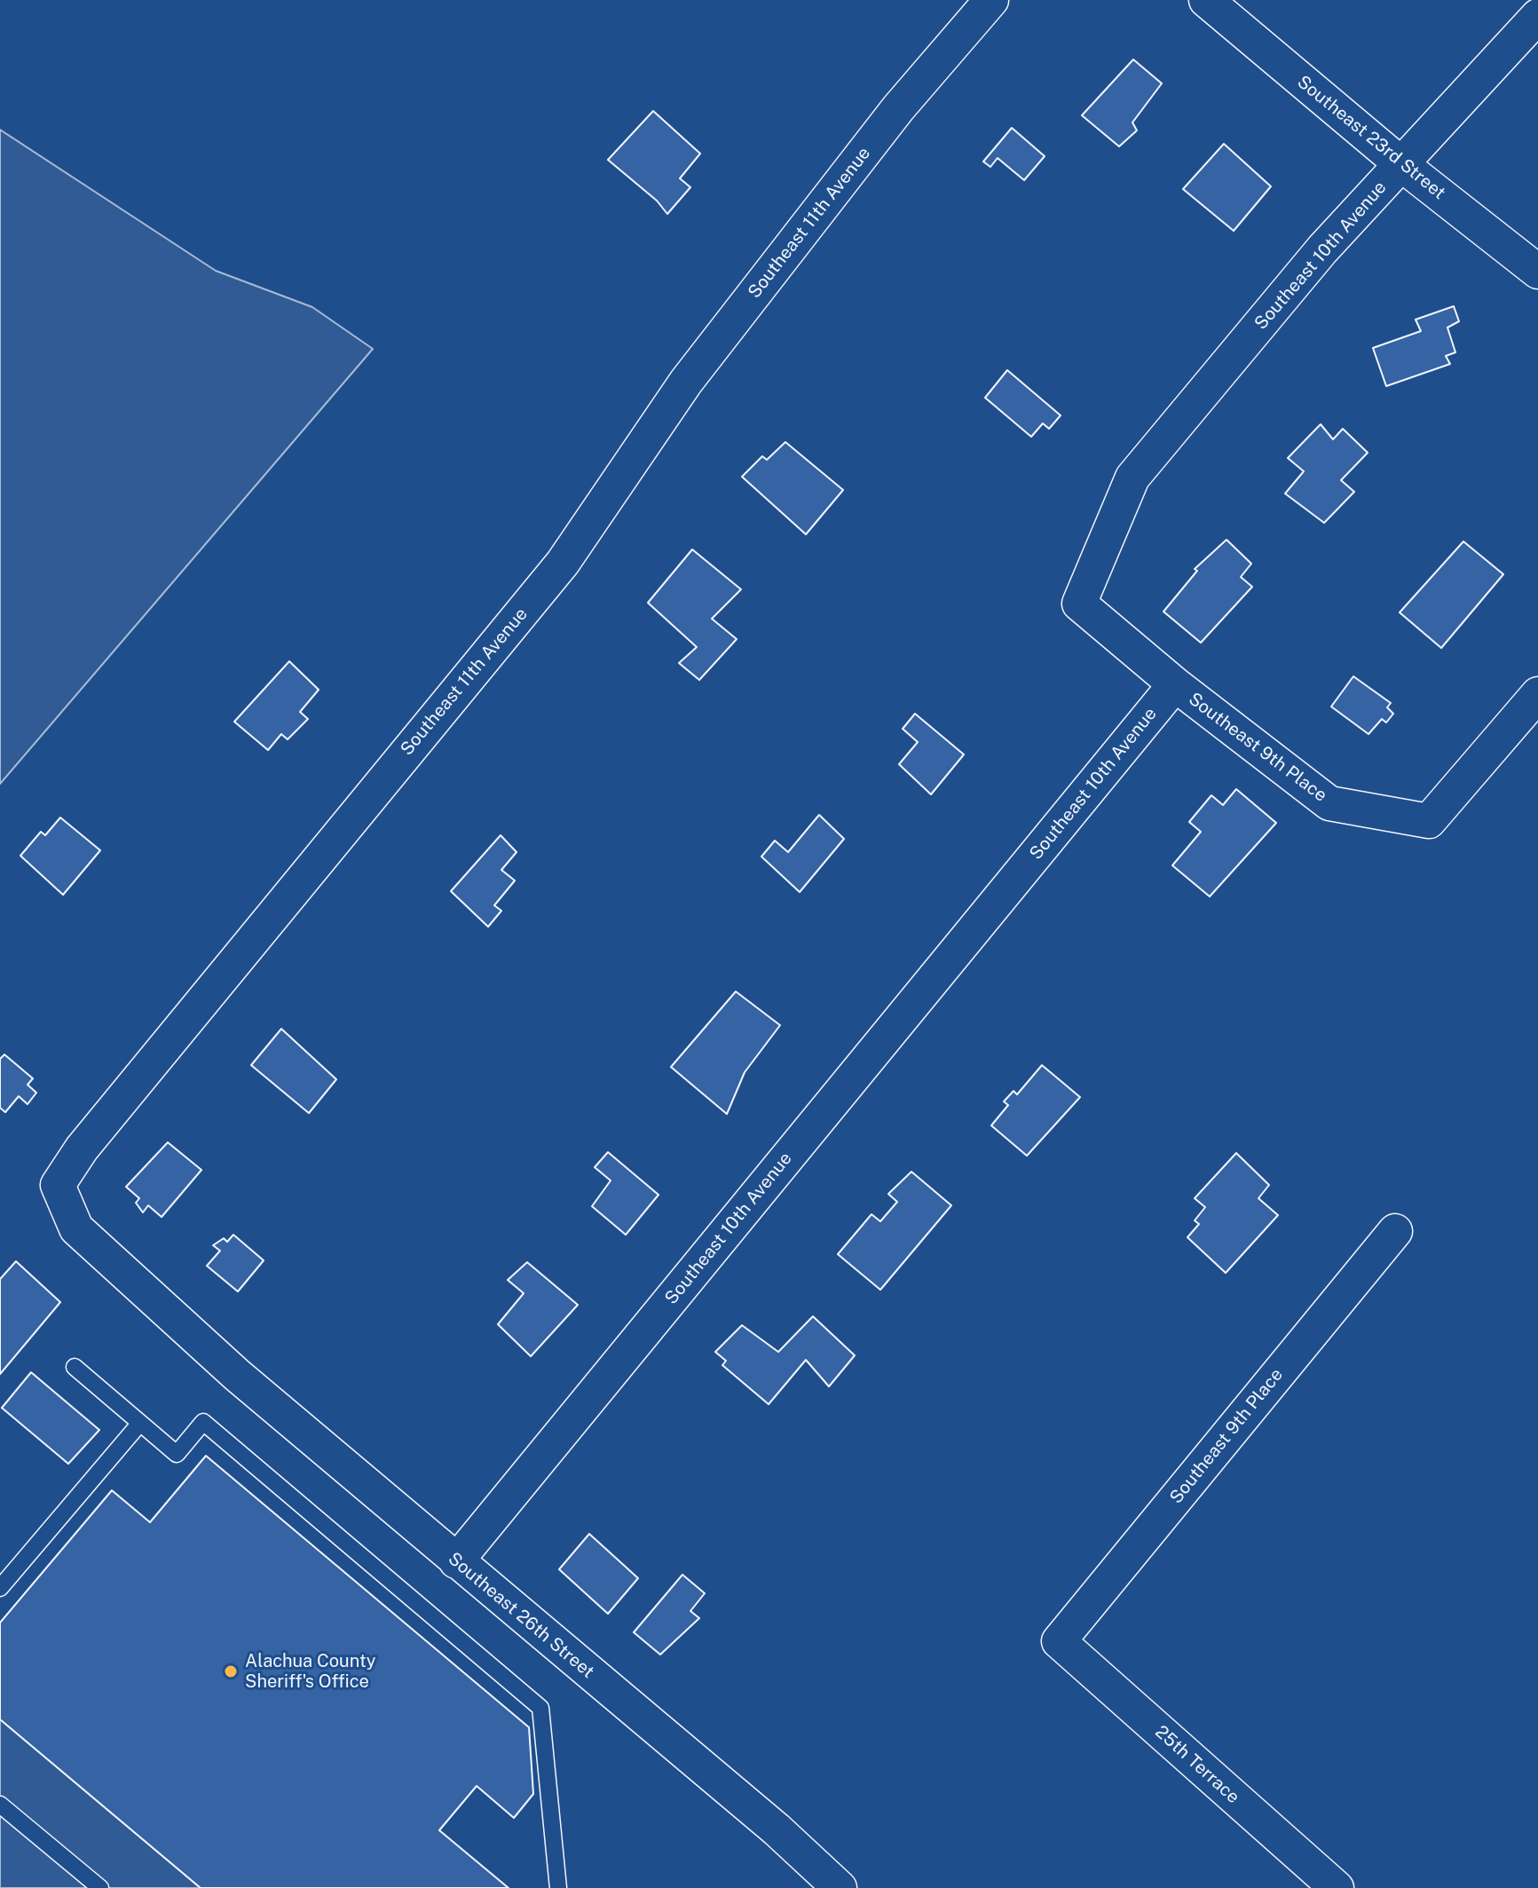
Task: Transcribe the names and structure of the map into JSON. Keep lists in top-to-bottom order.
{
  "streets": {
    "street": [
      "Southeast 23rd Street",
      "Southeast 11th Avenue",
      "Southeast 10th Avenue",
      "Southeast 9th Place",
      "Southeast 26th Street",
      "25th Terrace"
    ]
  },
  "crossings": [
    ["Southeast 23rd Street", "Southeast 10th Avenue"],
    ["Southeast 11th Avenue", "Southeast 26th Street"],
    ["Southeast 10th Avenue", "Southeast 9th Place"],
    ["Southeast 10th Avenue", "Southeast 26th Street"],
    ["Southeast 9th Place", "25th Terrace"]
  ],
  "places": ["Alachua County Sheriff's Office"]
}
